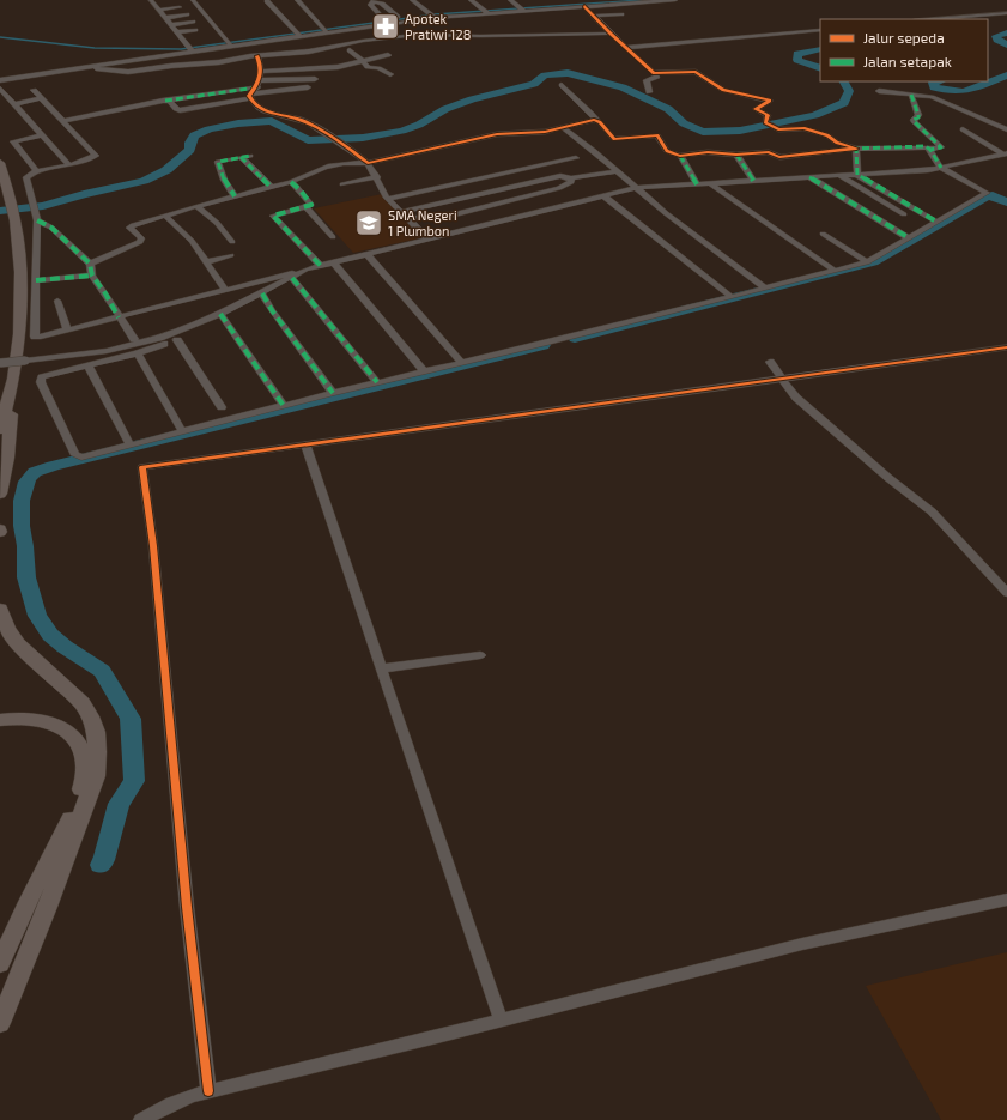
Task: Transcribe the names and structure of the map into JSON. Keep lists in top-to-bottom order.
{
  "places": {
    "pharmacy": ["Apotek Pratiwi 128"],
    "school or university": ["SMA Negeri 1 Plumbon"]
  },
  "legend": ["Jalur sepeda", "Jalan setapak"]
}
